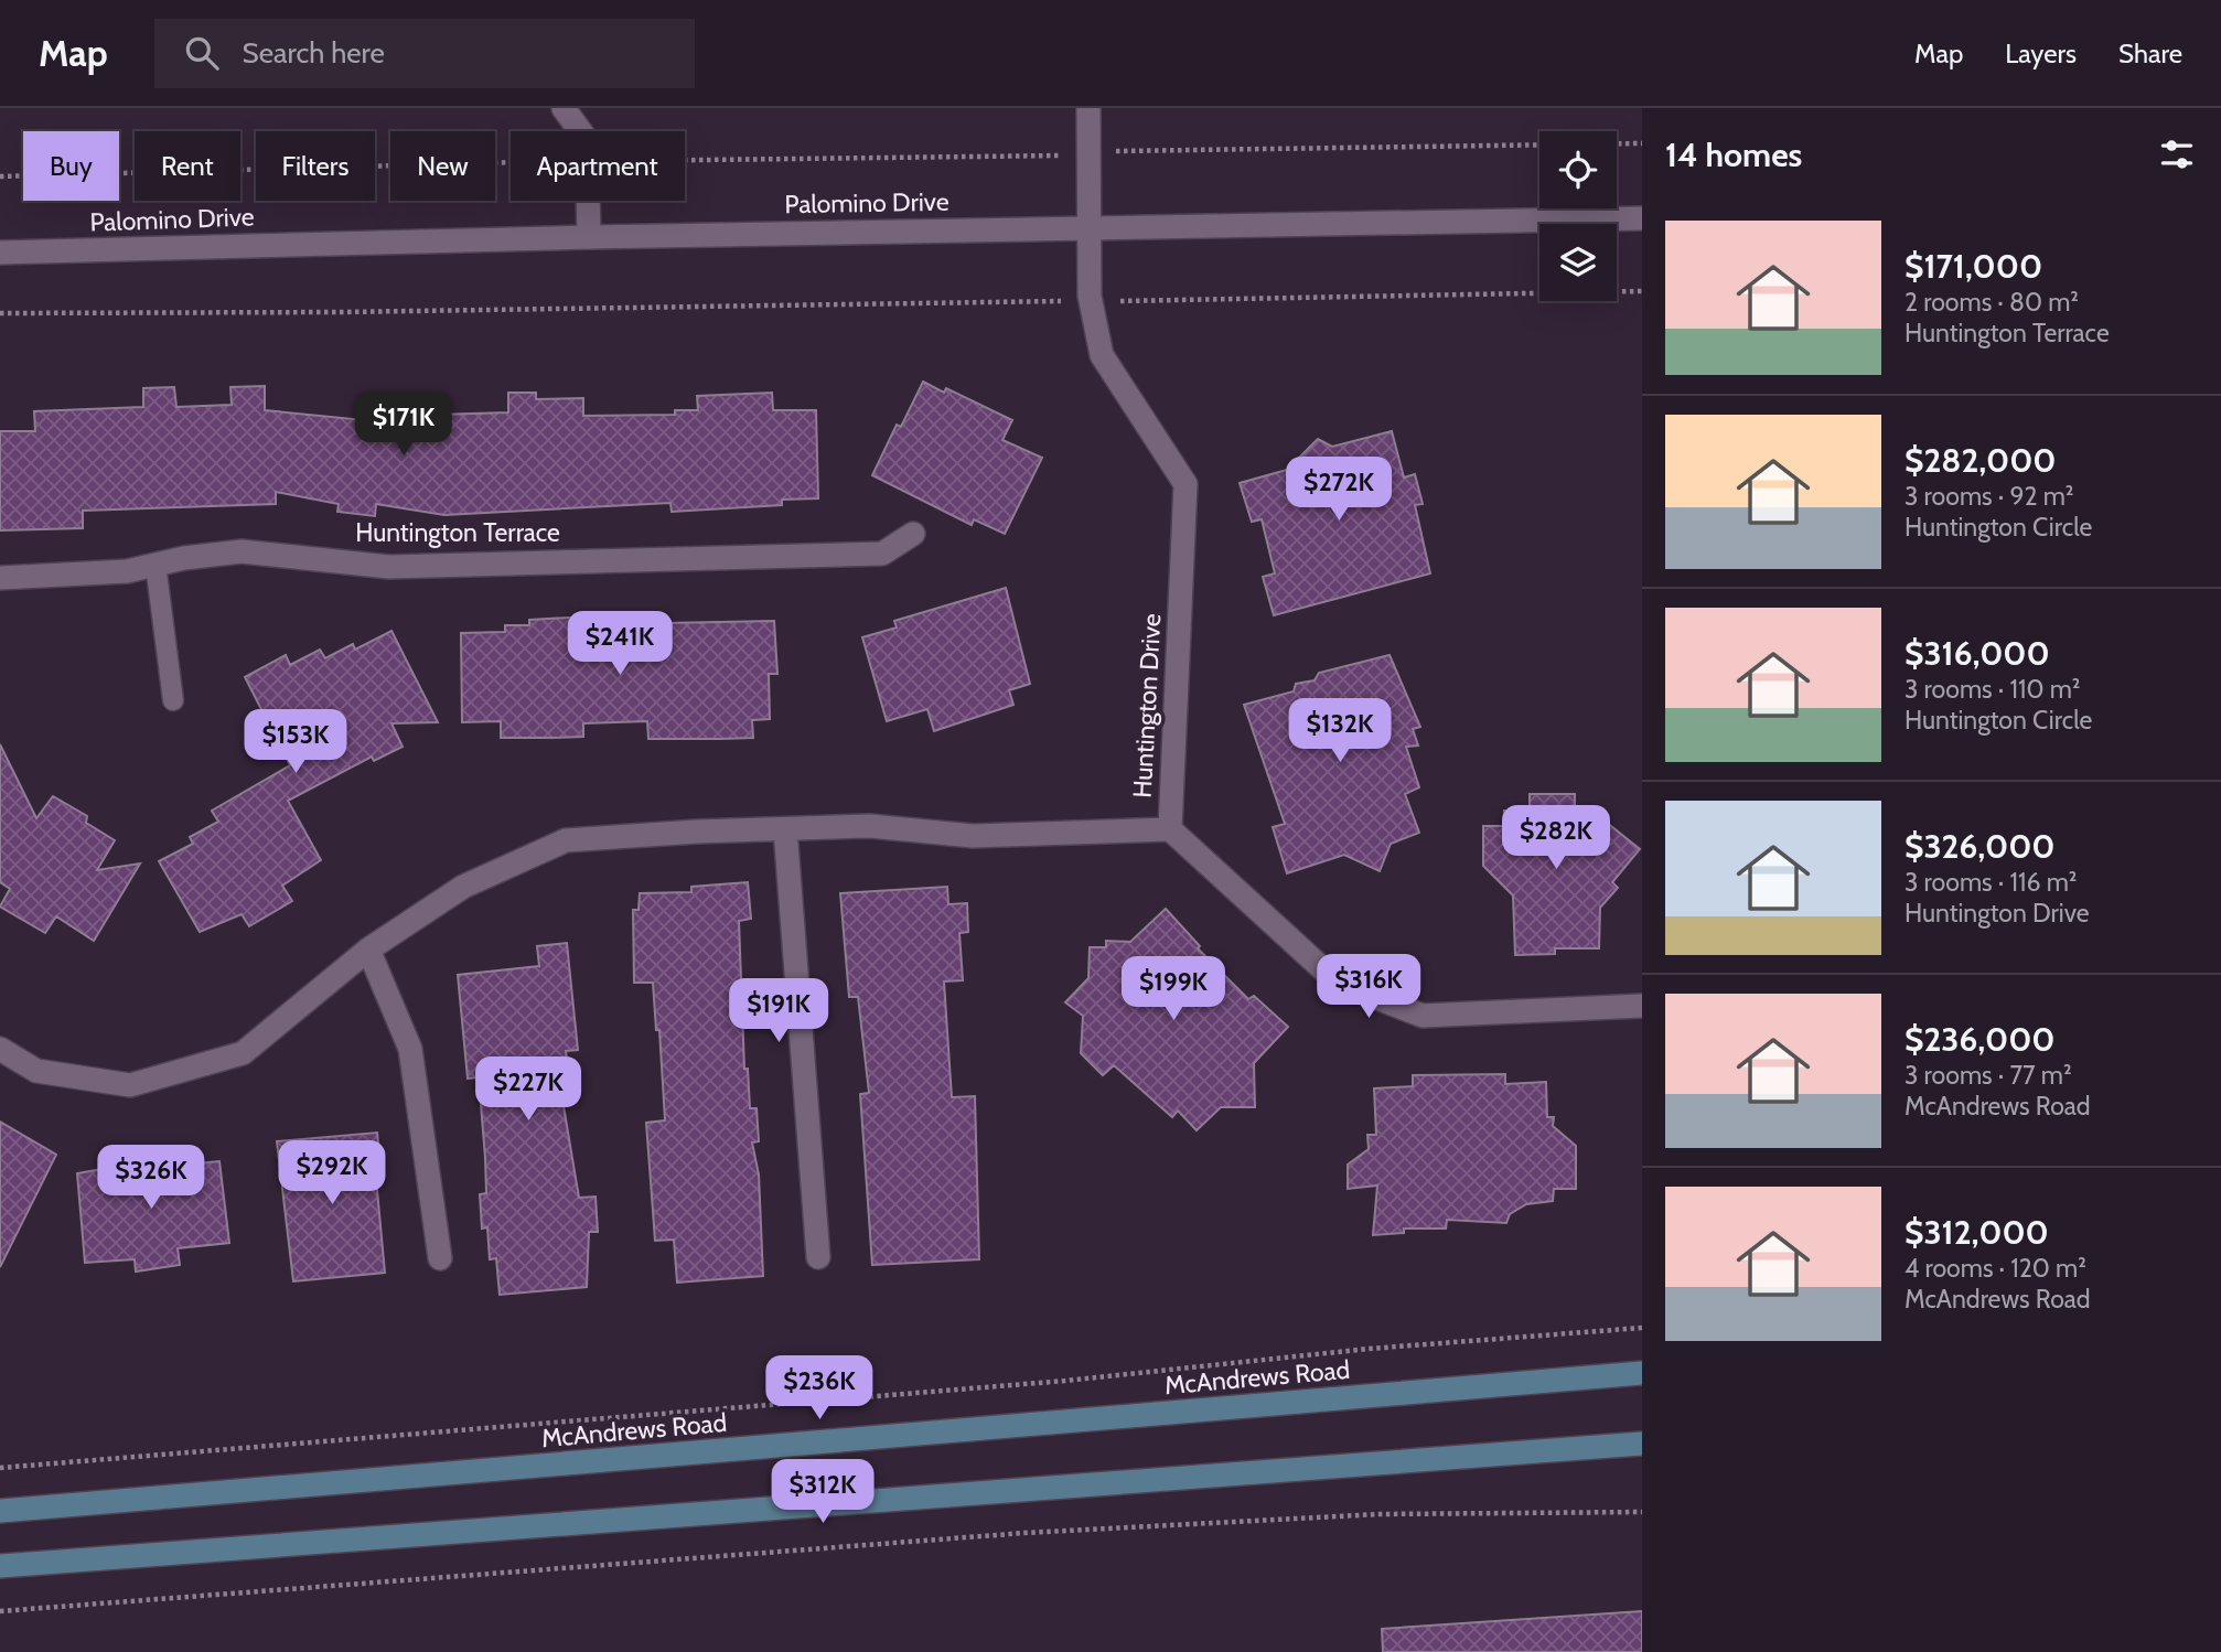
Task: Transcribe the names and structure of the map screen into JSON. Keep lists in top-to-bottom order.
{
  "streets": {
    "main road": ["McAndrews Road"],
    "street": ["Palomino Drive", "Huntington Terrace", "Huntington Drive"]
  },
  "crossings": [
    ["Palomino Drive", "Huntington Drive"]
  ],
  "page": {
    "header": "Map",
    "search": "Search here",
    "nav": ["Map", "Layers", "Share"],
    "heading": "14 homes",
    "chip": [
      "Buy",
      "Rent",
      "Filters",
      "New",
      "Apartment"
    ],
    "list": [
      {
        "name": "$171,000",
        "note": "2 rooms · 80 m² · Huntington Terrace"
      },
      {
        "name": "$282,000",
        "note": "3 rooms · 92 m² · Huntington Circle"
      },
      {
        "name": "$316,000",
        "note": "3 rooms · 110 m² · Huntington Circle"
      },
      {
        "name": "$326,000",
        "note": "3 rooms · 116 m² · Huntington Drive"
      },
      {
        "name": "$236,000",
        "note": "3 rooms · 77 m² · McAndrews Road"
      },
      {
        "name": "$312,000",
        "note": "4 rooms · 120 m² · McAndrews Road"
      }
    ],
    "price": [
      "$171K",
      "$272K",
      "$241K",
      "$132K",
      "$153K",
      "$282K",
      "$316K",
      "$199K",
      "$191K",
      "$227K",
      "$292K",
      "$326K",
      "$236K",
      "$312K"
    ]
  }
}
